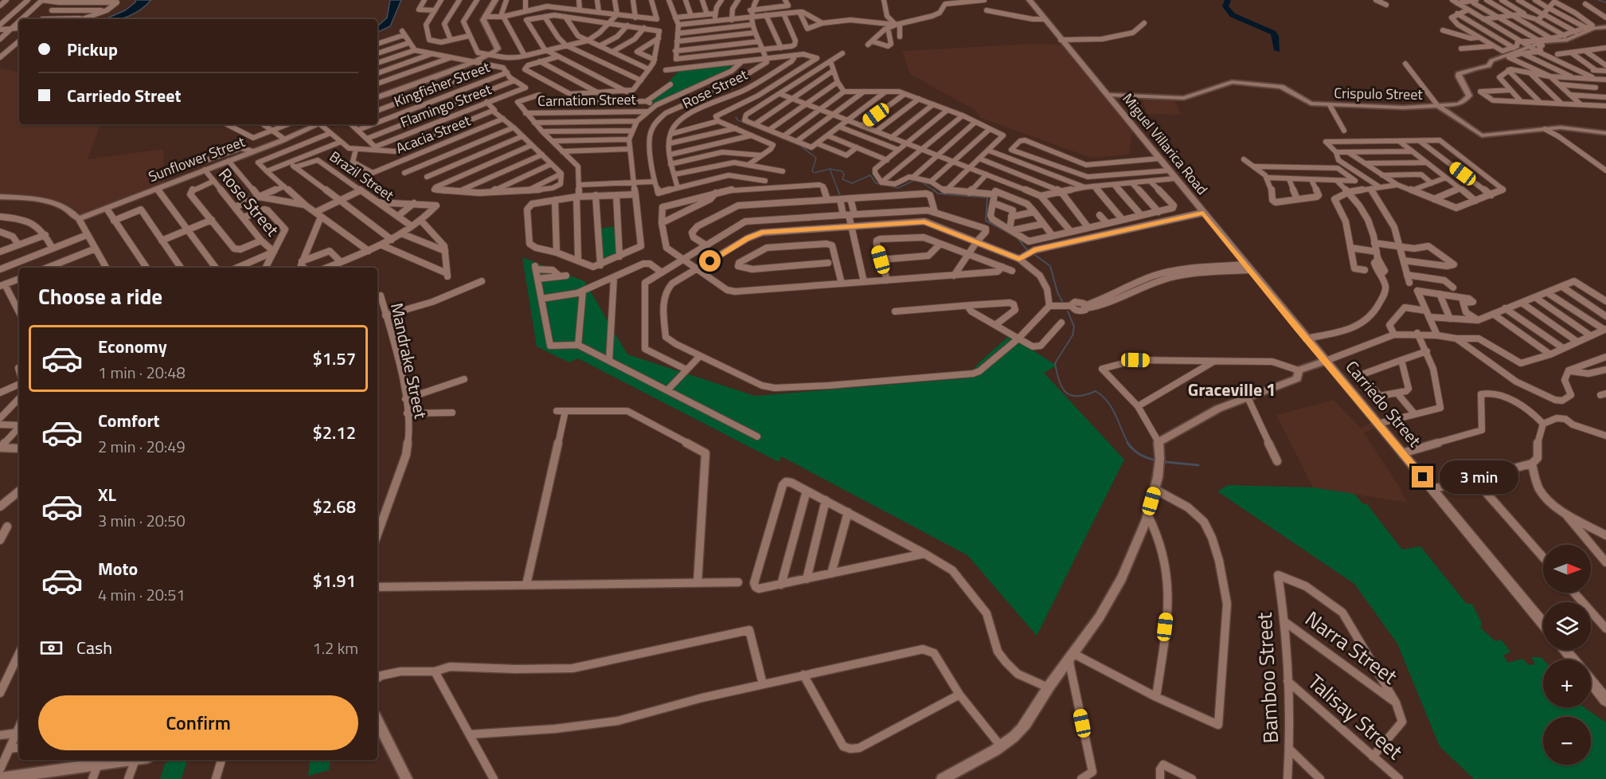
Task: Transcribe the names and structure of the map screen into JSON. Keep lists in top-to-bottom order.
{
  "streets": {
    "main road": ["Miguel Villarica Road", "Sunflower Street", "Carriedo Street"],
    "street": [
      "Kingfisher Street",
      "Rose Street",
      "Crispulo Street",
      "Carnation Street",
      "Flamingo Street",
      "Acacia Street",
      "Brazil Street",
      "Mandrake Street",
      "Narra Street",
      "Bamboo Street",
      "Talisay Street"
    ]
  },
  "crossings": [
    ["Rose Street", "Sunflower Street"],
    ["Crispulo Street", "Miguel Villarica Road"],
    ["Miguel Villarica Road", "Carriedo Street"],
    ["Narra Street", "Bamboo Street"],
    ["Bamboo Street", "Talisay Street"]
  ],
  "districts": ["Graceville 1"],
  "north": "right",
  "page": {
    "banner": ["Pickup", "Carriedo Street"],
    "heading": "Choose a ride",
    "list": [
      {
        "name": "Economy",
        "note": "1 min · 20:48",
        "value": "$1.57"
      },
      {
        "name": "Comfort",
        "note": "2 min · 20:49",
        "value": "$2.12"
      },
      {
        "name": "XL",
        "note": "3 min · 20:50",
        "value": "$2.68"
      },
      {
        "name": "Moto",
        "note": "4 min · 20:51",
        "value": "$1.91"
      }
    ],
    "bubble": "3 min",
    "map_buttons": ["+", "−"],
    "pay": ["Cash", "1.2 km"],
    "buttons": "Confirm"
  }
}
